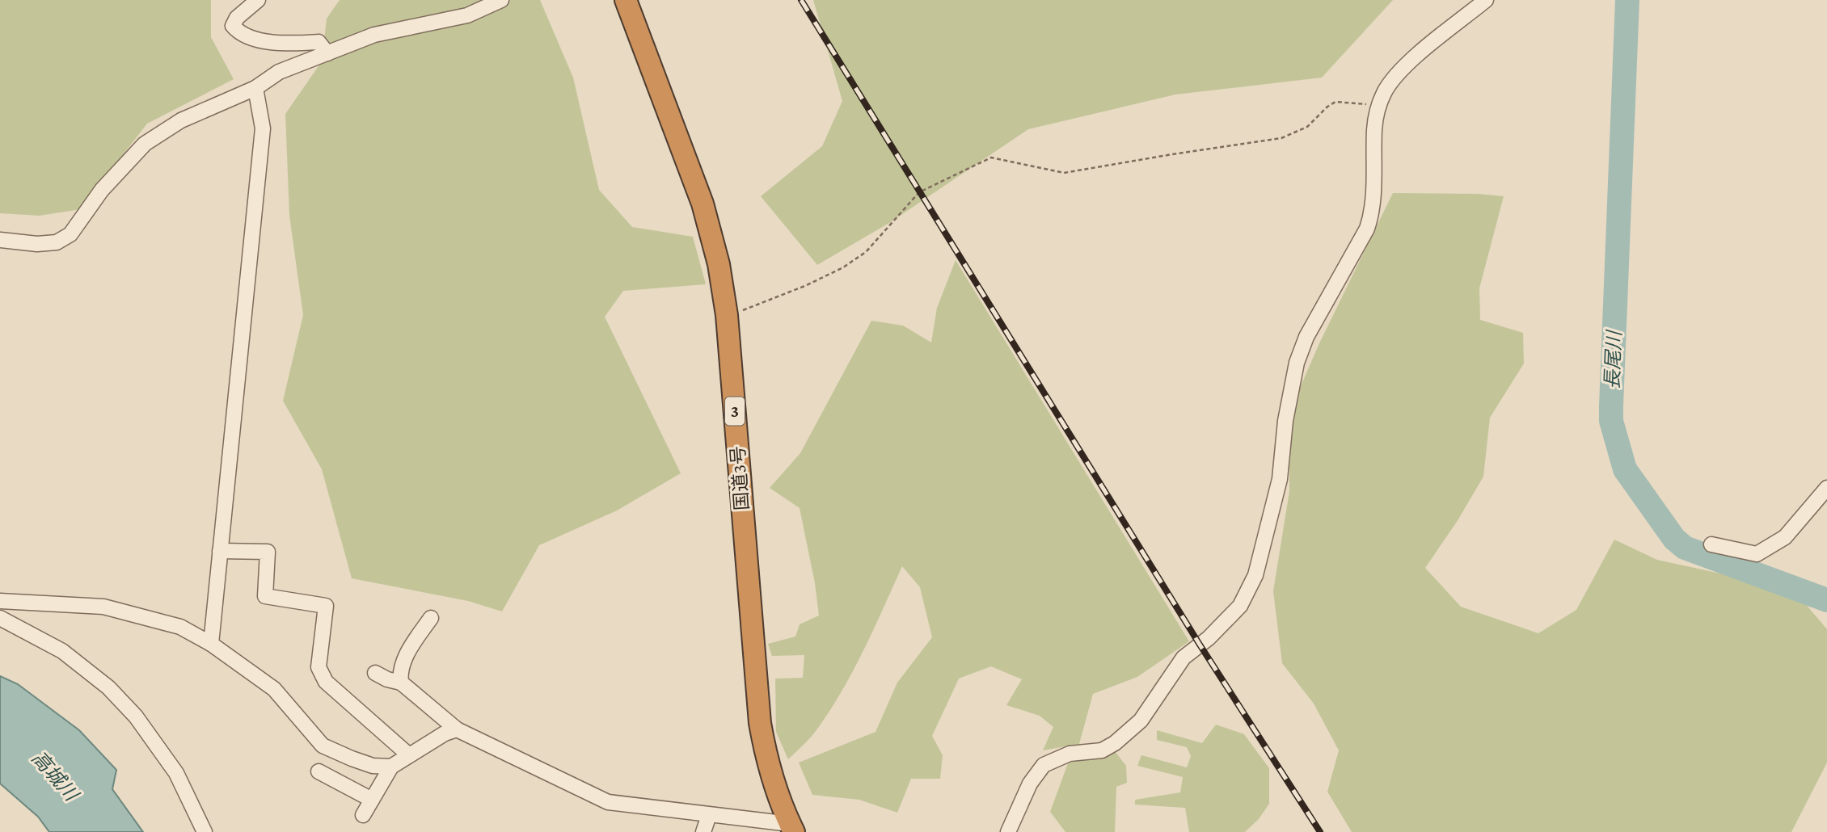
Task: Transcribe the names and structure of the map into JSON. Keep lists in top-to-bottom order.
{
  "streets": {
    "highway": ["3", "国道3号"]
  },
  "water": ["長尾川", "高城川"]
}
